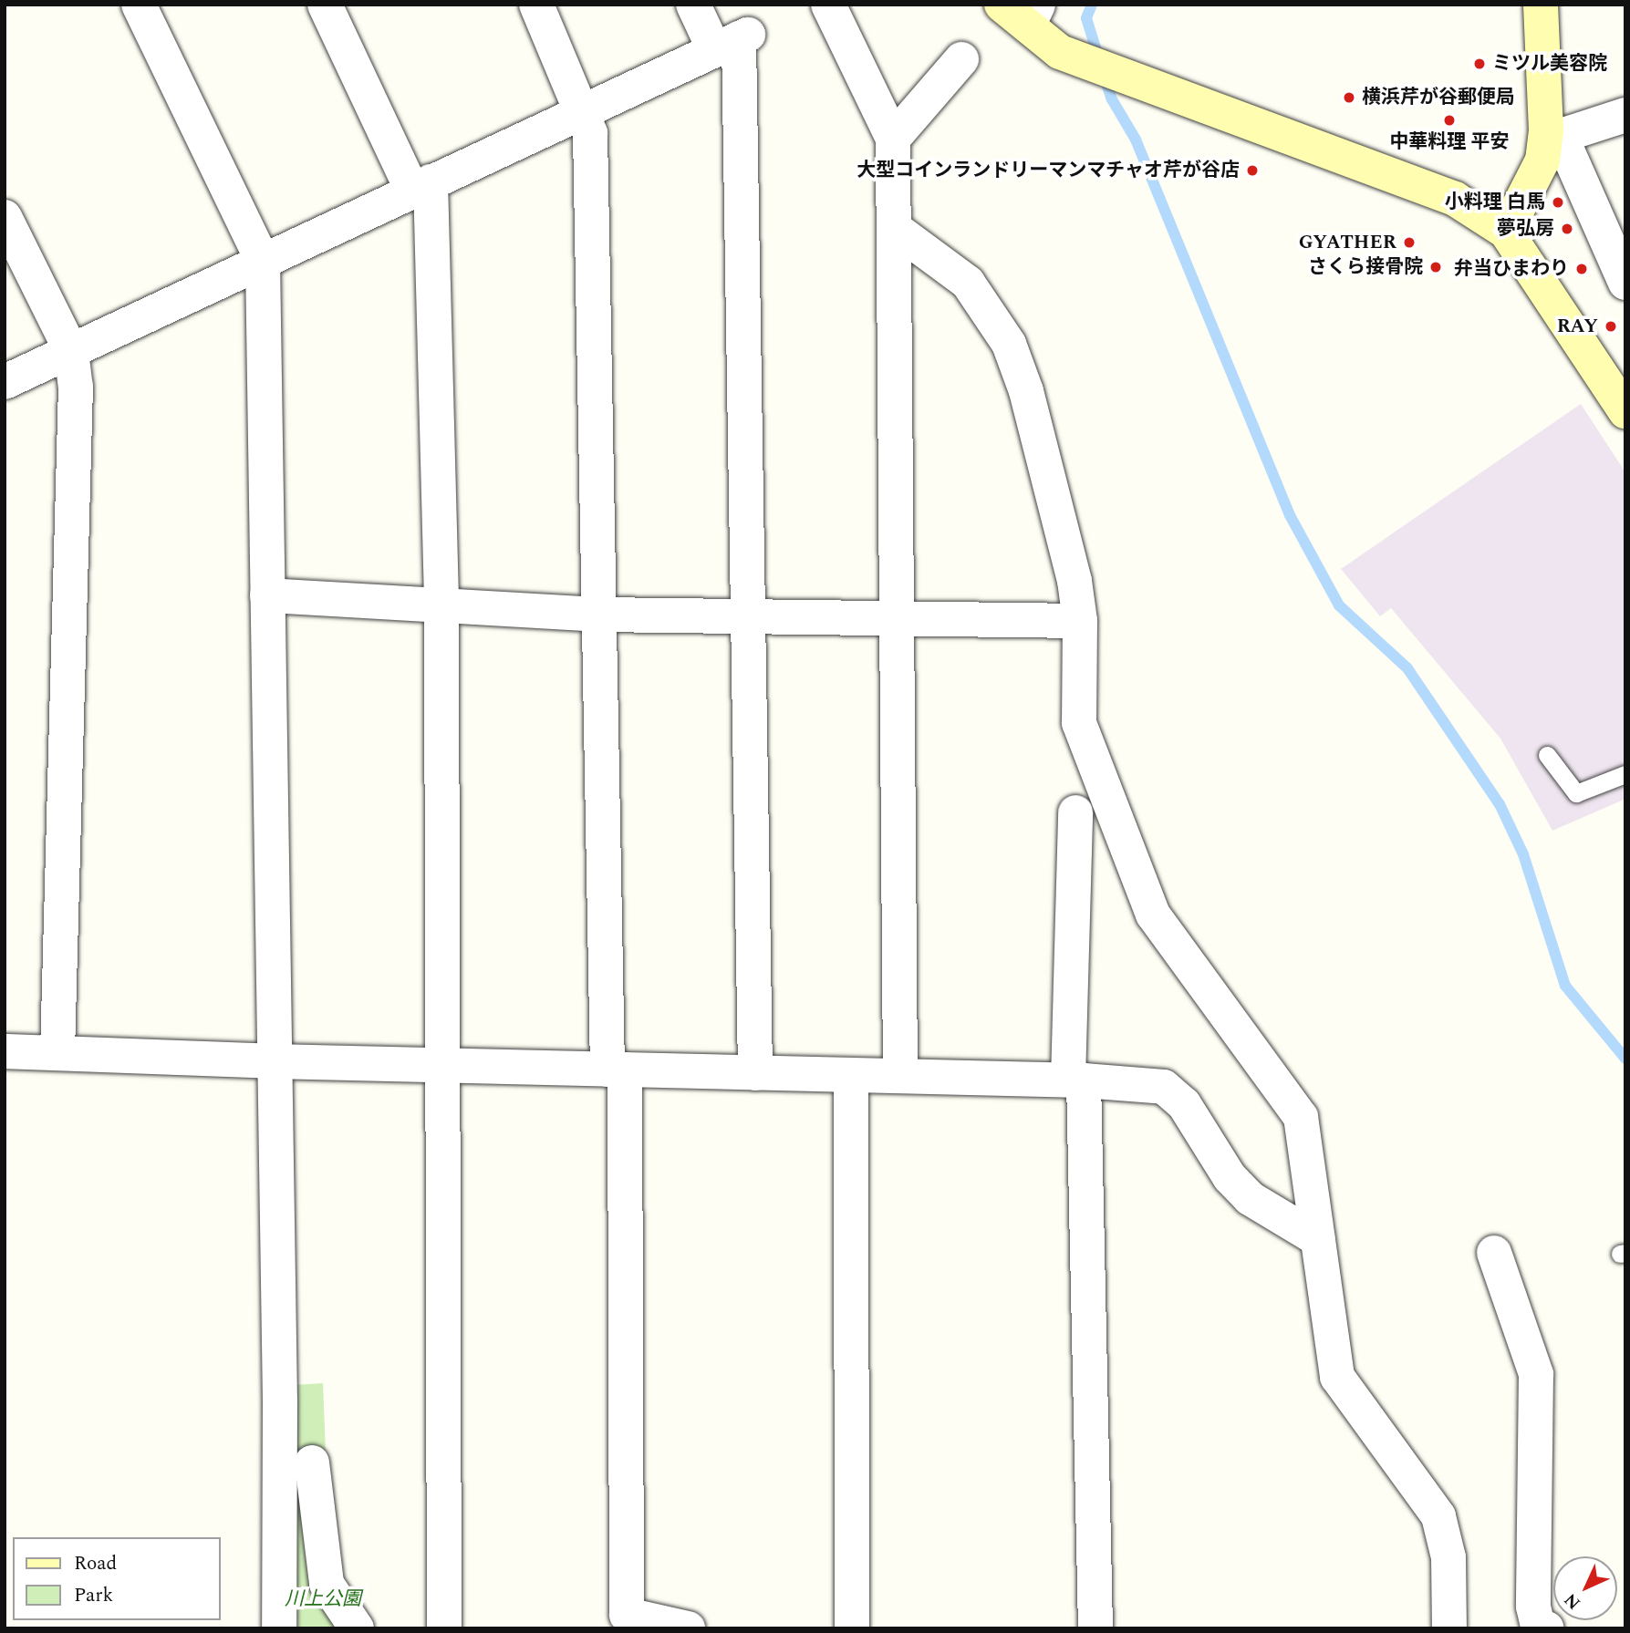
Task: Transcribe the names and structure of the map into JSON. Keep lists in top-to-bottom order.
{
  "parks": ["川上公園"],
  "places": [
    "ミツル美容院",
    "横浜芹が谷郵便局",
    "中華料理 平安",
    "大型コインランドリーマンマチャオ芹が谷店",
    "小料理 白馬",
    "夢弘房",
    "GYATHER",
    "さくら接骨院",
    "弁当ひまわり",
    "RAY"
  ],
  "legend": ["Road", "Park"],
  "north": "bottom left"
}
